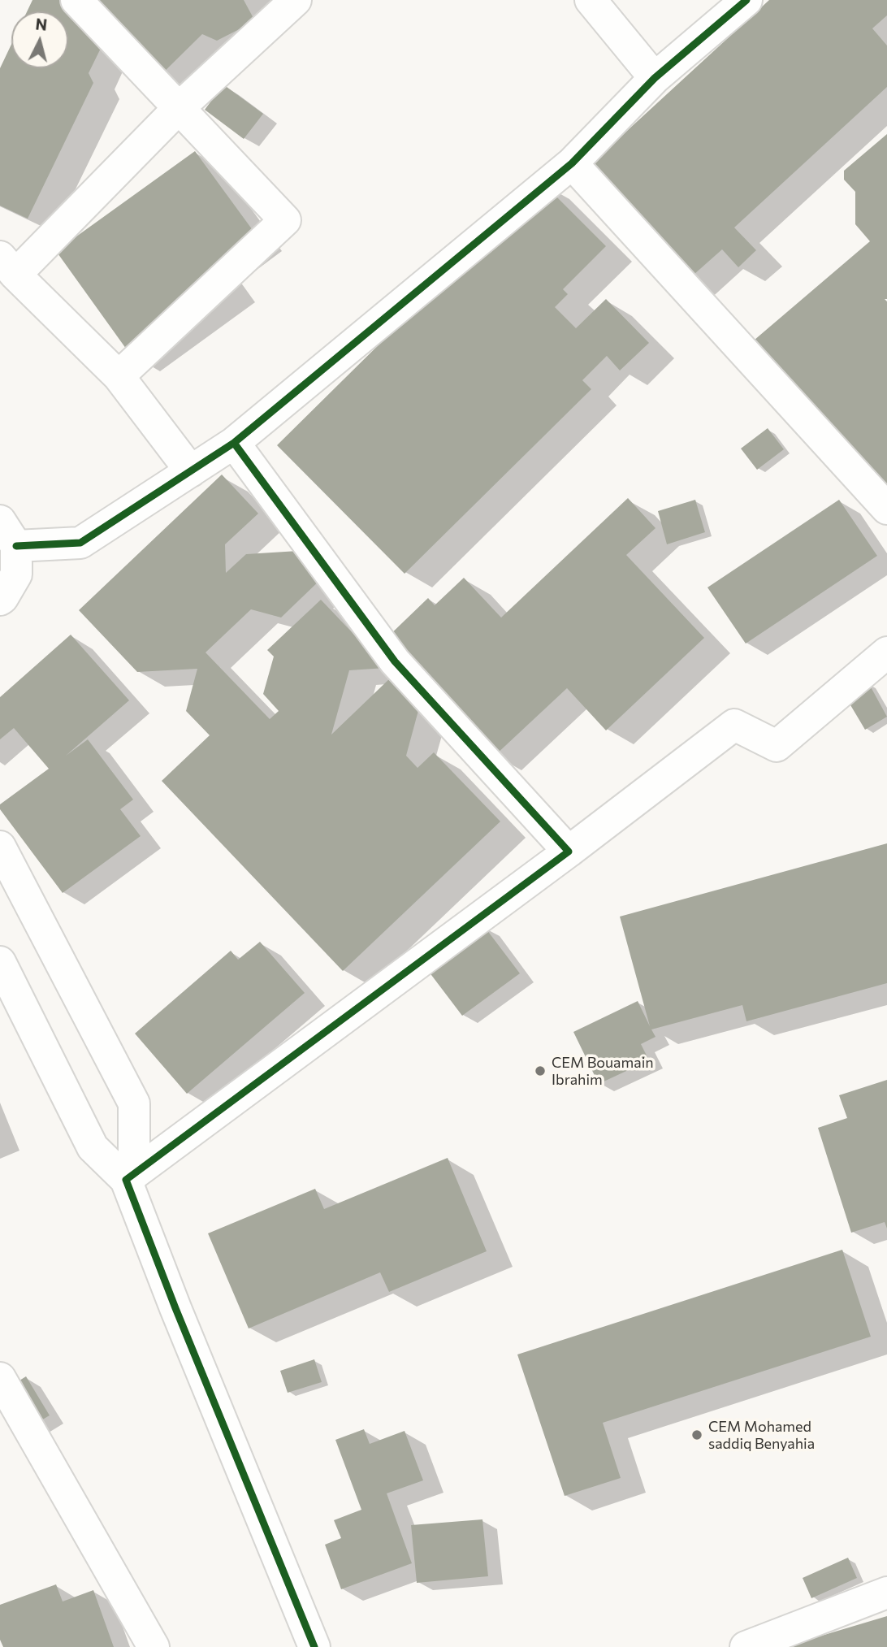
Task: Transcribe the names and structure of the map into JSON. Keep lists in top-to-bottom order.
{
  "places": ["CEM Bouamain Ibrahim", "CEM Mohamed saddiq Benyahia"],
  "north": "top"
}
